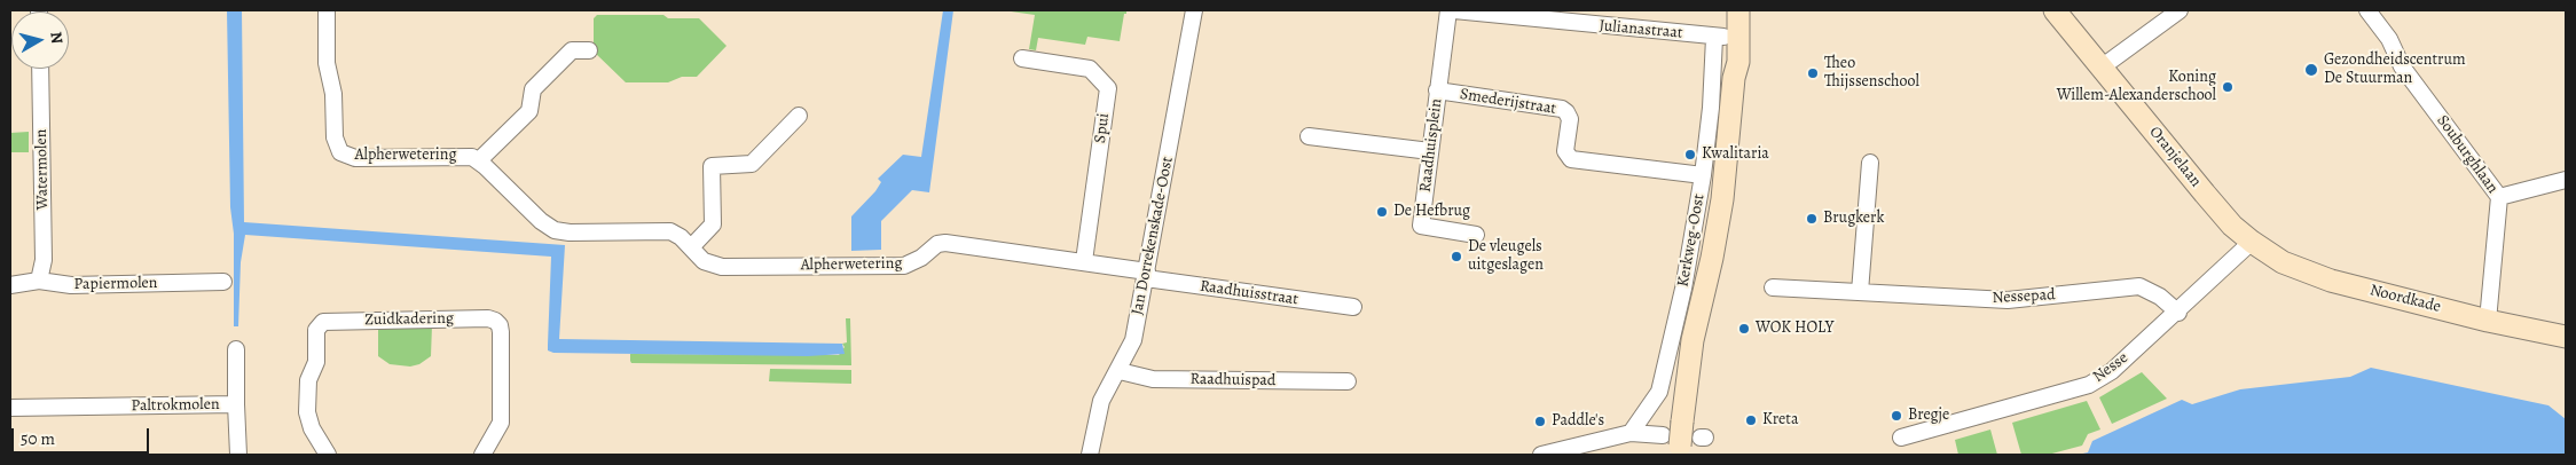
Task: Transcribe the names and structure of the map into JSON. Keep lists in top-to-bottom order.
{
  "streets": {
    "street": [
      "Julianastraat",
      "Smederijstraat",
      "Spui",
      "Raadhuisplein",
      "Souburghlaan",
      "Alpherwetering",
      "Oranjelaan",
      "Watermolen",
      "Jan Dorrekenskade-Oost",
      "Kerkweg-Oost",
      "Papiermolen",
      "Raadhuisstraat",
      "Nessepad",
      "Noordkade",
      "Zuidkadering",
      "Nesse",
      "Raadhuispad",
      "Paltrokmolen"
    ]
  },
  "crossings": [
    ["Julianastraat", "Kerkweg-Oost"],
    ["Smederijstraat", "Raadhuisplein"],
    ["Smederijstraat", "Kerkweg-Oost"],
    ["Spui", "Alpherwetering"],
    ["Souburghlaan", "Noordkade"],
    ["Alpherwetering", "Jan Dorrekenskade-Oost"],
    ["Alpherwetering", "Raadhuisstraat"],
    ["Oranjelaan", "Noordkade"],
    ["Oranjelaan", "Nesse"],
    ["Watermolen", "Papiermolen"],
    ["Jan Dorrekenskade-Oost", "Raadhuisstraat"],
    ["Jan Dorrekenskade-Oost", "Raadhuispad"],
    ["Nessepad", "Nesse"],
    ["Noordkade", "Nesse"]
  ],
  "places": [
    "Gezondheidscentrum De Stuurman",
    "Theo Thijssenschool",
    "Koning Willem-Alexanderschool",
    "Kwalitaria",
    "De Hefbrug",
    "Brugkerk",
    "De vleugels uitgeslagen",
    "WOK HOLY",
    "Bregje",
    "Kreta",
    "Paddle's"
  ],
  "scale_bar": "50 m",
  "north": "right"
}
